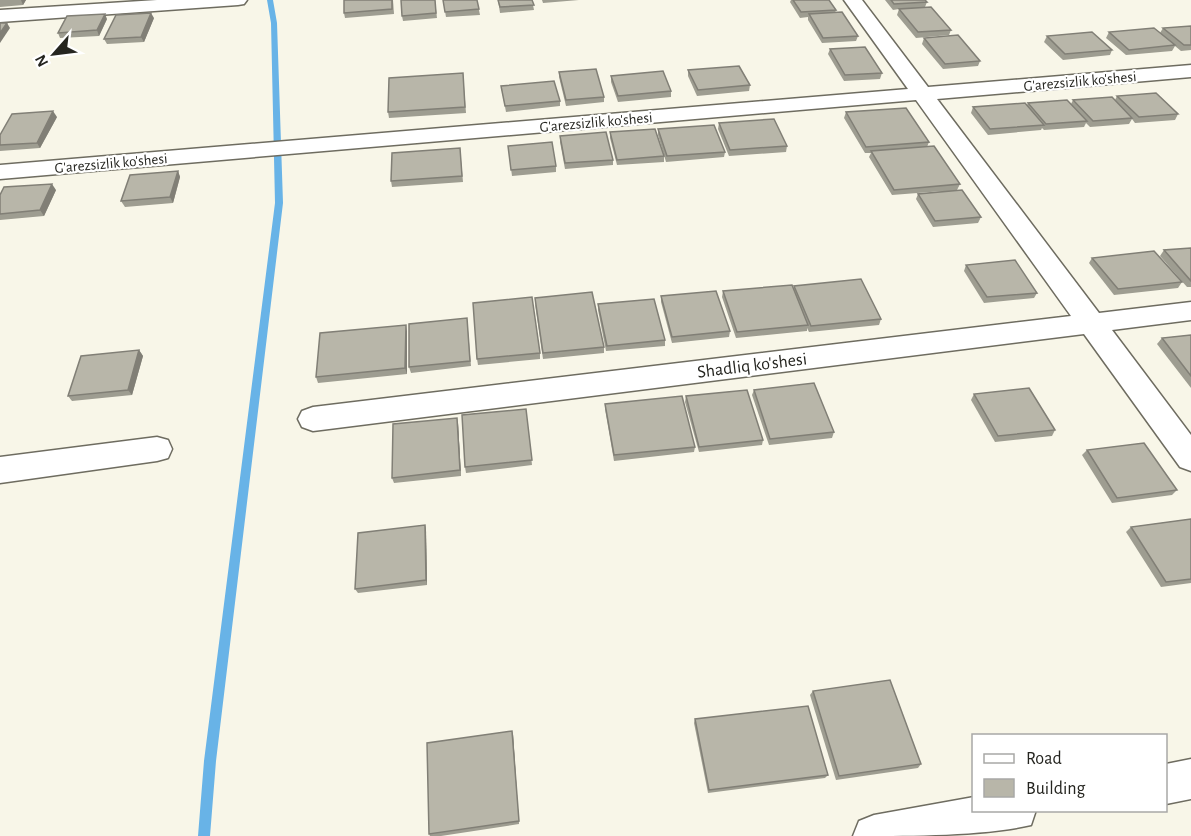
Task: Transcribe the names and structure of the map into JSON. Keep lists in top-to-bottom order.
{
  "streets": {
    "street": ["G'arezsizlik ko'shesi", "Shadliq ko'shesi"]
  },
  "legend": ["Road", "Building"],
  "north": "bottom left"
}
